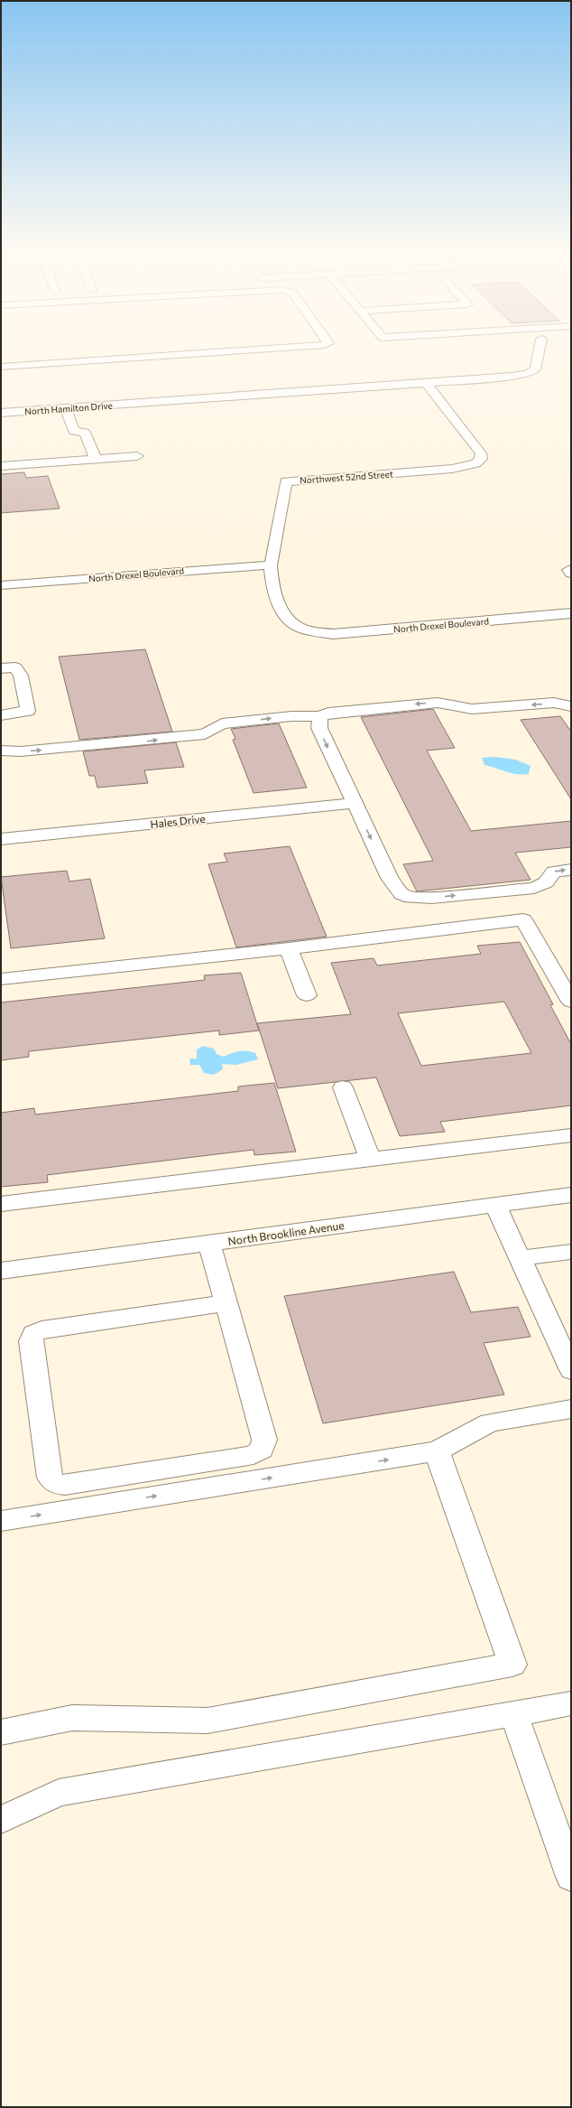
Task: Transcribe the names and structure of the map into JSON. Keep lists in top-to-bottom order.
{
  "streets": {
    "street": [
      "North Hamilton Drive",
      "Northwest 52nd Street",
      "North Drexel Boulevard",
      "Hales Drive",
      "North Brookline Avenue"
    ]
  },
  "crossings": [
    ["North Hamilton Drive", "Northwest 52nd Street"],
    ["Northwest 52nd Street", "North Drexel Boulevard"]
  ]
}
